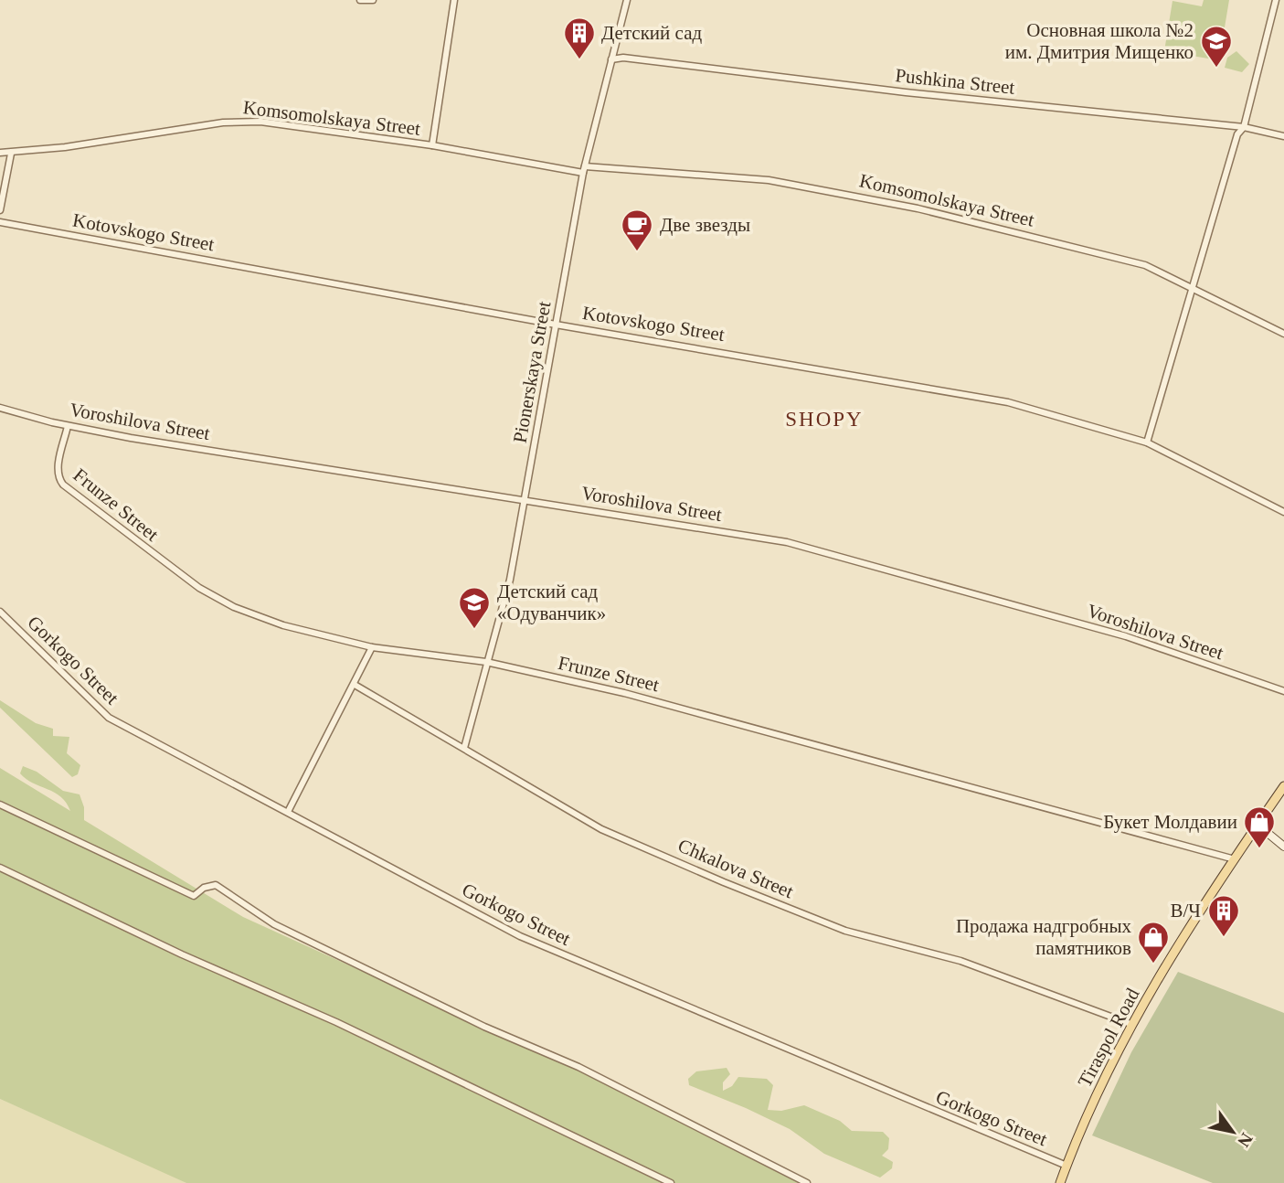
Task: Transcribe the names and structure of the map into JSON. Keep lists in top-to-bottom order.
{
  "streets": {
    "main road": ["Tiraspol Road"],
    "street": [
      "Pushkina Street",
      "Komsomolskaya Street",
      "Kotovskogo Street",
      "Pionerskaya Street",
      "Voroshilova Street",
      "Frunze Street",
      "Gorkogo Street",
      "Chkalova Street"
    ]
  },
  "crossings": [
    ["Pushkina Street", "Pionerskaya Street"],
    ["Komsomolskaya Street", "Pionerskaya Street"],
    ["Kotovskogo Street", "Pionerskaya Street"],
    ["Pionerskaya Street", "Voroshilova Street"],
    ["Pionerskaya Street", "Frunze Street"],
    ["Pionerskaya Street", "Chkalova Street"],
    ["Voroshilova Street", "Frunze Street"],
    ["Frunze Street", "Tiraspol Road"],
    ["Gorkogo Street", "Tiraspol Road"],
    ["Chkalova Street", "Tiraspol Road"]
  ],
  "districts": ["SHOPY"],
  "places": {
    "building": ["Детский сад", "В/Ч"],
    "school or university": ["Основная школа №2 им. Дмитрия Мищенко", "Детский сад «Одуванчик»"],
    "cafe": ["Две звезды"],
    "shop": ["Букет Молдавии", "Продажа надгробных памятников"]
  },
  "north": "bottom right"
}
